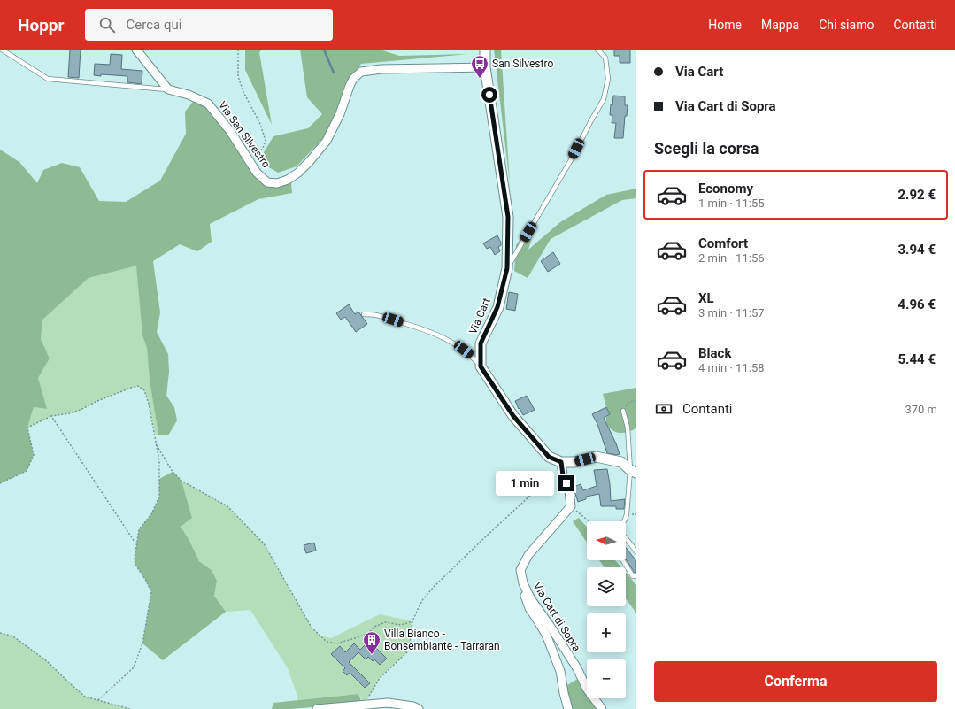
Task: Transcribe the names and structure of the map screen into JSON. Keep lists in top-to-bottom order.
{
  "streets": {
    "street": ["Via San Silvestro", "Via Cart", "Via Cart di Sopra"]
  },
  "crossings": [
    ["Via San Silvestro", "Via Cart"]
  ],
  "places": {
    "bus stop": ["San Silvestro"],
    "building": ["Villa Bianco - Bonsembiante - Tarraran"]
  },
  "north": "left",
  "page": {
    "header": "Hoppr",
    "search": "Cerca qui",
    "nav": [
      "Home",
      "Mappa",
      "Chi siamo",
      "Contatti"
    ],
    "banner": ["Via Cart", "Via Cart di Sopra"],
    "heading": "Scegli la corsa",
    "list": [
      {
        "name": "Economy",
        "note": "1 min · 11:55",
        "value": "2.92 €"
      },
      {
        "name": "Comfort",
        "note": "2 min · 11:56",
        "value": "3.94 €"
      },
      {
        "name": "XL",
        "note": "3 min · 11:57",
        "value": "4.96 €"
      },
      {
        "name": "Black",
        "note": "4 min · 11:58",
        "value": "5.44 €"
      }
    ],
    "pay": ["Contanti", "370 m"],
    "bubble": "1 min",
    "map_buttons": ["+", "−"],
    "buttons": "Conferma"
  }
}
